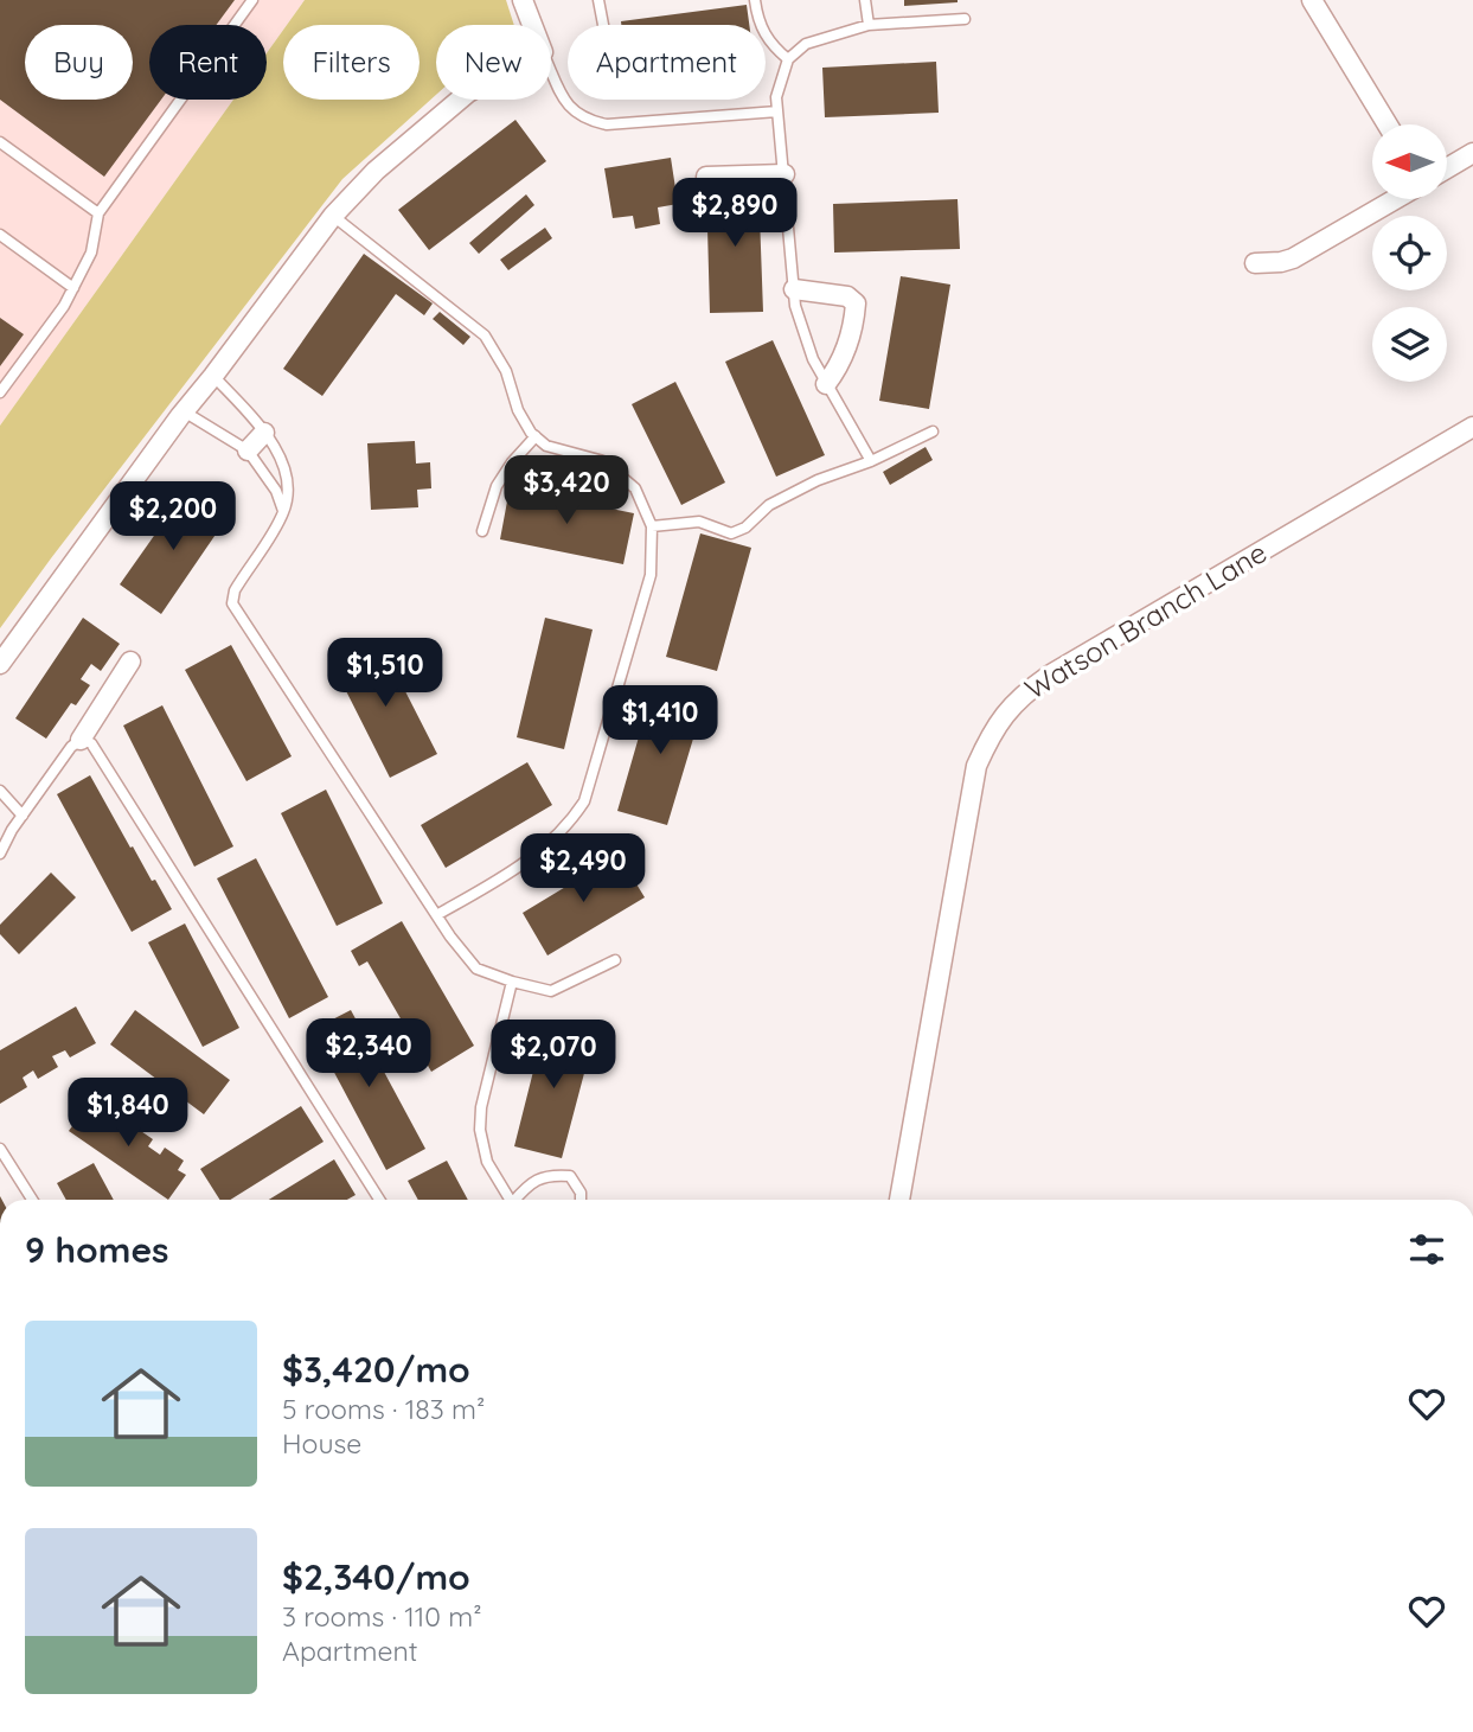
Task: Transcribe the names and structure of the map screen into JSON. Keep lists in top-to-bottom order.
{
  "streets": {
    "street": ["Watson Branch Lane"]
  },
  "north": "left",
  "page": {
    "chip": [
      "Buy",
      "Rent",
      "Filters",
      "New",
      "Apartment"
    ],
    "price": [
      "$2,890",
      "$3,420",
      "$2,200",
      "$1,510",
      "$1,410",
      "$2,490",
      "$2,340",
      "$2,070",
      "$1,840"
    ],
    "heading": "9 homes",
    "list": [
      {
        "name": "$3,420/mo",
        "note": "5 rooms · 183 m² · House"
      },
      {
        "name": "$2,340/mo",
        "note": "3 rooms · 110 m² · Apartment"
      }
    ]
  }
}
